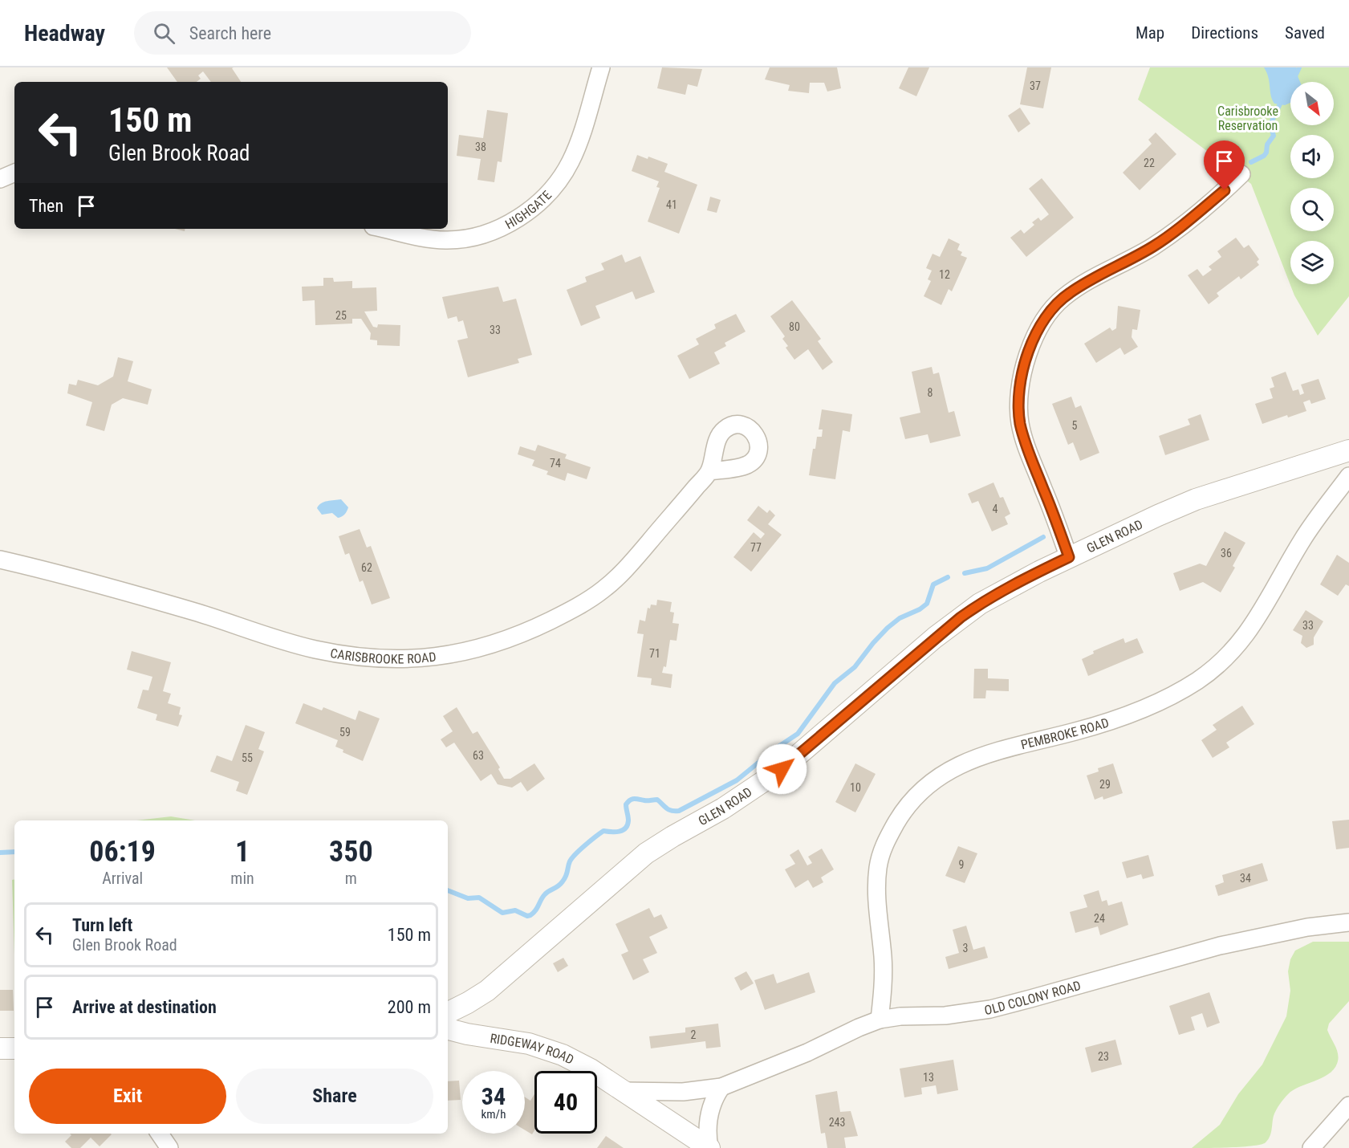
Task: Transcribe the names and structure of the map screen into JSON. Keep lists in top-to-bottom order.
{
  "streets": {
    "street": [
      "HIGHGATE",
      "GLEN ROAD",
      "CARISBROOKE ROAD",
      "PEMBROKE ROAD",
      "OLD COLONY ROAD",
      "RIDGEWAY ROAD"
    ]
  },
  "crossings": [
    ["PEMBROKE ROAD", "OLD COLONY ROAD"],
    ["OLD COLONY ROAD", "RIDGEWAY ROAD"]
  ],
  "parks": ["Carisbrooke Reservation"],
  "house_numbers": [
    "37",
    "38",
    "22",
    "41",
    "12",
    "25",
    "80",
    "33",
    "8",
    "5",
    "74",
    "4",
    "77",
    "36",
    "62",
    "33",
    "71",
    "59",
    "63",
    "55",
    "29",
    "10",
    "9",
    "34",
    "24",
    "3",
    "2",
    "23",
    "13",
    "243"
  ],
  "north": "bottom right",
  "page": {
    "header": "Headway",
    "search": "Search here",
    "nav": ["Map", "Directions", "Saved"],
    "turn": ["150 m", "Glen Brook Road"],
    "then": "Then",
    "eta": [
      "06:19",
      "Arrival",
      "1",
      "min",
      "350",
      "m"
    ],
    "list": [
      {
        "name": "Turn left",
        "note": "Glen Brook Road",
        "value": "150 m"
      },
      {
        "name": "Arrive at destination",
        "value": "200 m"
      }
    ],
    "buttons": ["Exit", "Share"],
    "speed": "34 km/h",
    "limit": "40"
  }
}
